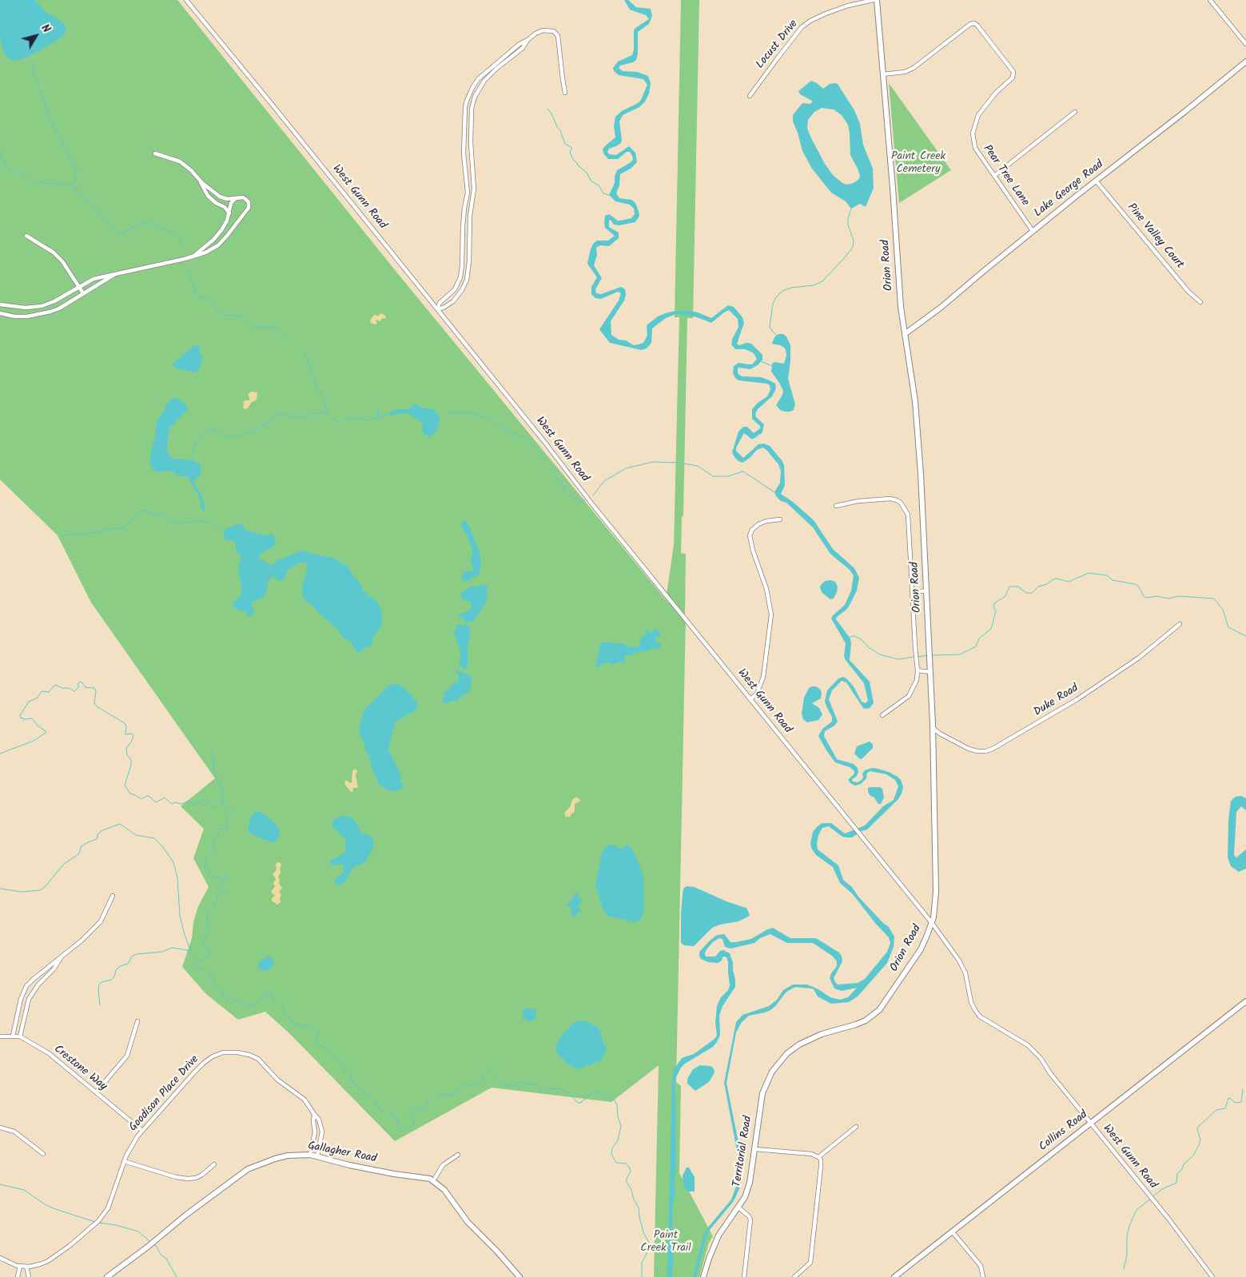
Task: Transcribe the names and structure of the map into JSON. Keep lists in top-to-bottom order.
{
  "streets": {
    "street": [
      "Locust Drive",
      "Pear Tree Lane",
      "Lake George Road",
      "West Gunn Road",
      "Pine Valley Court",
      "Orion Road",
      "Duke Road",
      "Crestone Way",
      "Goodison Place Drive",
      "Collins Road",
      "Territorial Road",
      "Gallagher Road"
    ]
  },
  "crossings": [
    ["Pear Tree Lane", "Lake George Road"],
    ["Pear Tree Lane", "Orion Road"],
    ["Lake George Road", "Pine Valley Court"],
    ["Lake George Road", "Orion Road"],
    ["West Gunn Road", "Orion Road"],
    ["West Gunn Road", "Collins Road"],
    ["Orion Road", "Duke Road"],
    ["Orion Road", "Territorial Road"],
    ["Crestone Way", "Goodison Place Drive"],
    ["Goodison Place Drive", "Gallagher Road"]
  ],
  "parks": ["Paint Creek Cemetery", "Paint Creek Trail"],
  "north": "top right"
}
